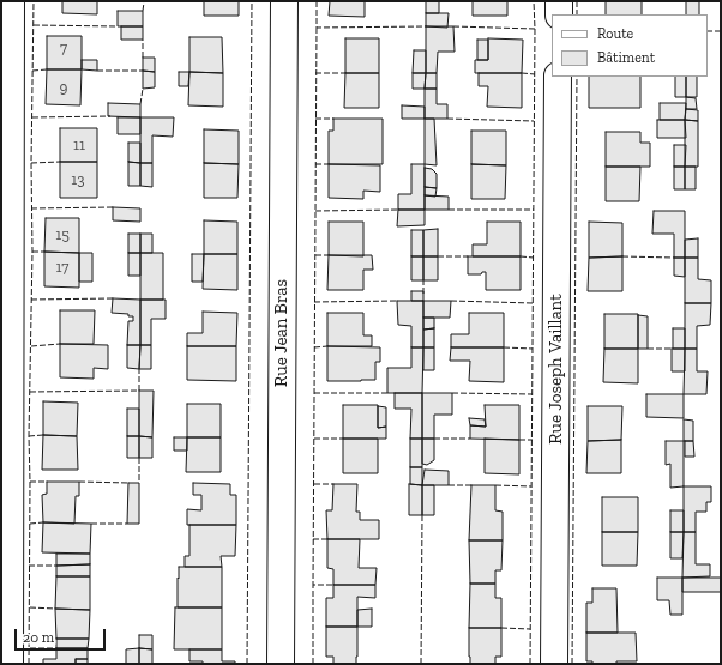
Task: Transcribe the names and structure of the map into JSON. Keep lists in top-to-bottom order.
{
  "streets": {
    "street": ["Rue Jean Bras", "Rue Joseph Vaillant"]
  },
  "house_numbers": [
    "7",
    "9",
    "11",
    "13",
    "15",
    "17"
  ],
  "legend": ["Route", "Bâtiment"],
  "scale_bar": "20 m"
}
